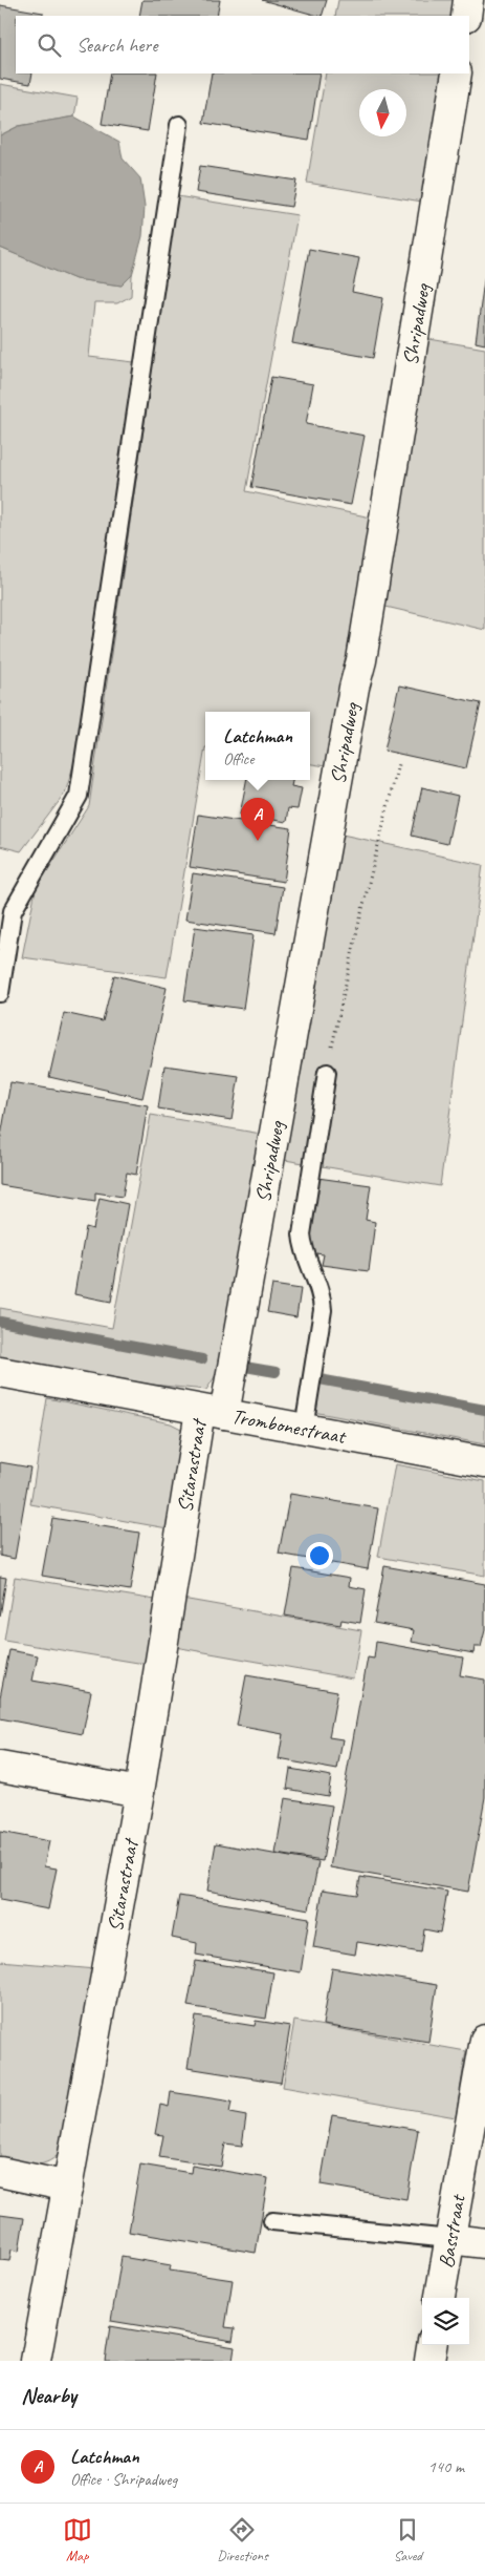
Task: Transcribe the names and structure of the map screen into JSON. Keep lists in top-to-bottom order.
{
  "streets": {
    "street": [
      "Shripadweg",
      "Trombonestraat",
      "Sitarastraat",
      "Basstraat"
    ]
  },
  "crossings": [
    ["Shripadweg", "Trombonestraat"],
    ["Shripadweg", "Sitarastraat"],
    ["Trombonestraat", "Sitarastraat"]
  ],
  "north": "bottom",
  "page": {
    "search": "Search here",
    "popup": ["Latchman", "Office"],
    "pins": "A",
    "heading": "Nearby",
    "list": [
      {
        "mark": "A",
        "name": "Latchman",
        "note": "Office · Shripadweg",
        "value": "140 m"
      }
    ],
    "nav": ["Map", "Directions", "Saved"]
  }
}
